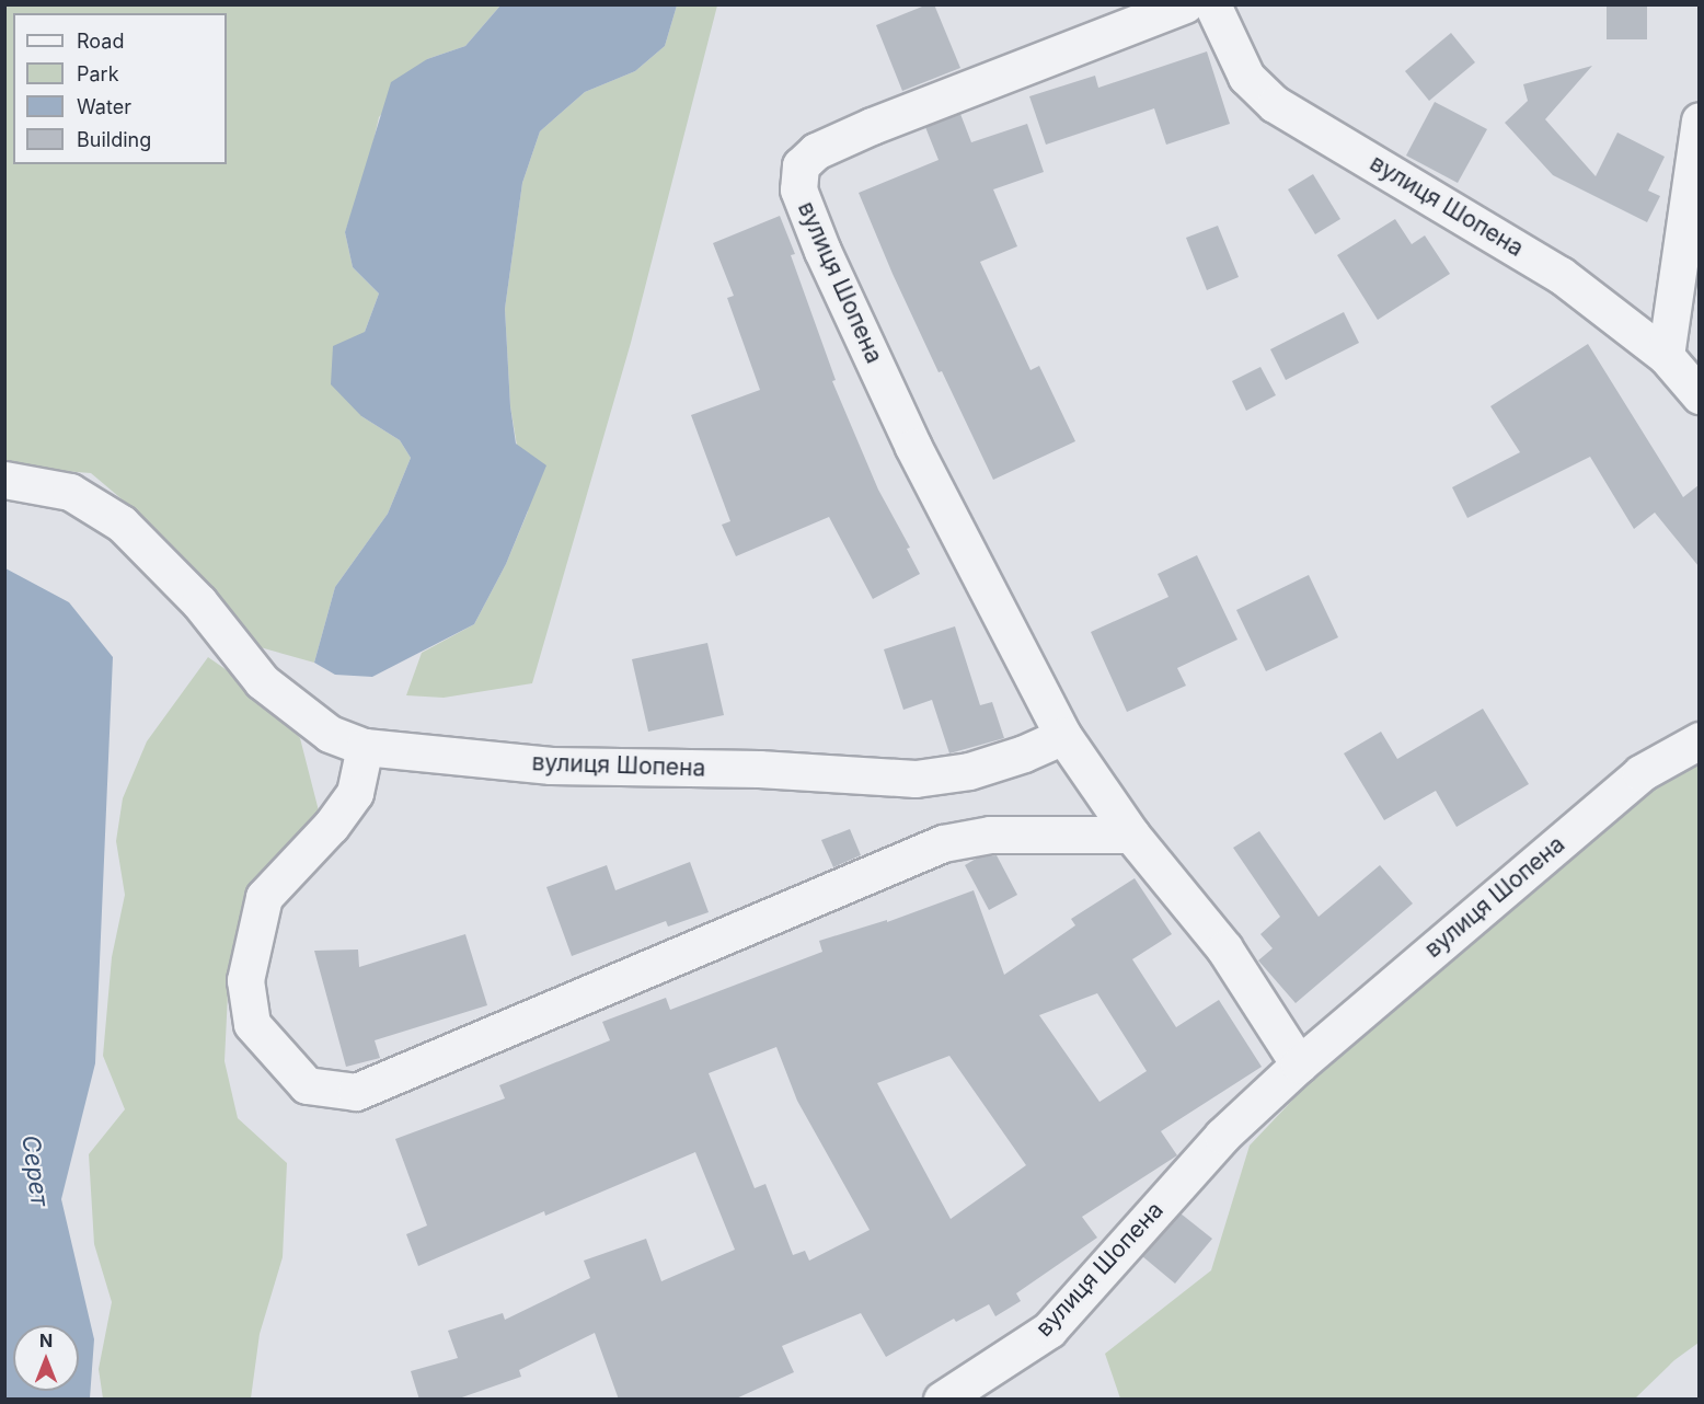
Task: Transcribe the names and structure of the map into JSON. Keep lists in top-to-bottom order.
{
  "streets": {
    "street": ["вулиця Шопена"]
  },
  "water": ["Серет"],
  "legend": [
    "Road",
    "Park",
    "Water",
    "Building"
  ],
  "north": "top"
}
